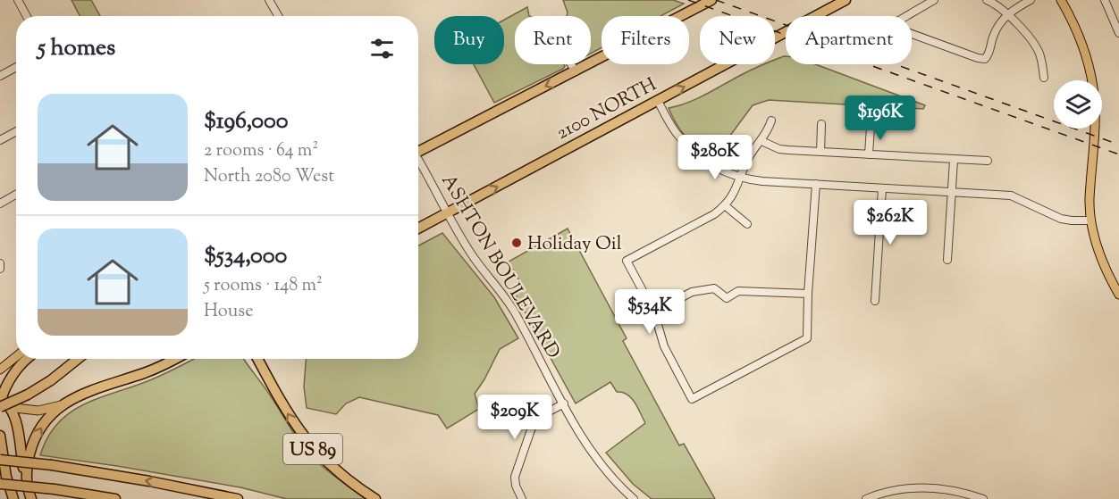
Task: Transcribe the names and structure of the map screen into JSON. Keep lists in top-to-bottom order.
{
  "streets": {
    "highway": ["2100 NORTH", "US 89"],
    "street": ["ASHTON BOULEVARD"]
  },
  "crossings": [
    ["2100 NORTH", "ASHTON BOULEVARD"]
  ],
  "places": ["Holiday Oil"],
  "page": {
    "chip": [
      "Buy",
      "Rent",
      "Filters",
      "New",
      "Apartment"
    ],
    "heading": "5 homes",
    "list": [
      {
        "name": "$196,000",
        "note": "2 rooms · 64 m² · North 2080 West"
      },
      {
        "name": "$534,000",
        "note": "5 rooms · 148 m² · House"
      }
    ],
    "price": [
      "$196K",
      "$280K",
      "$262K",
      "$534K",
      "$209K"
    ]
  }
}
